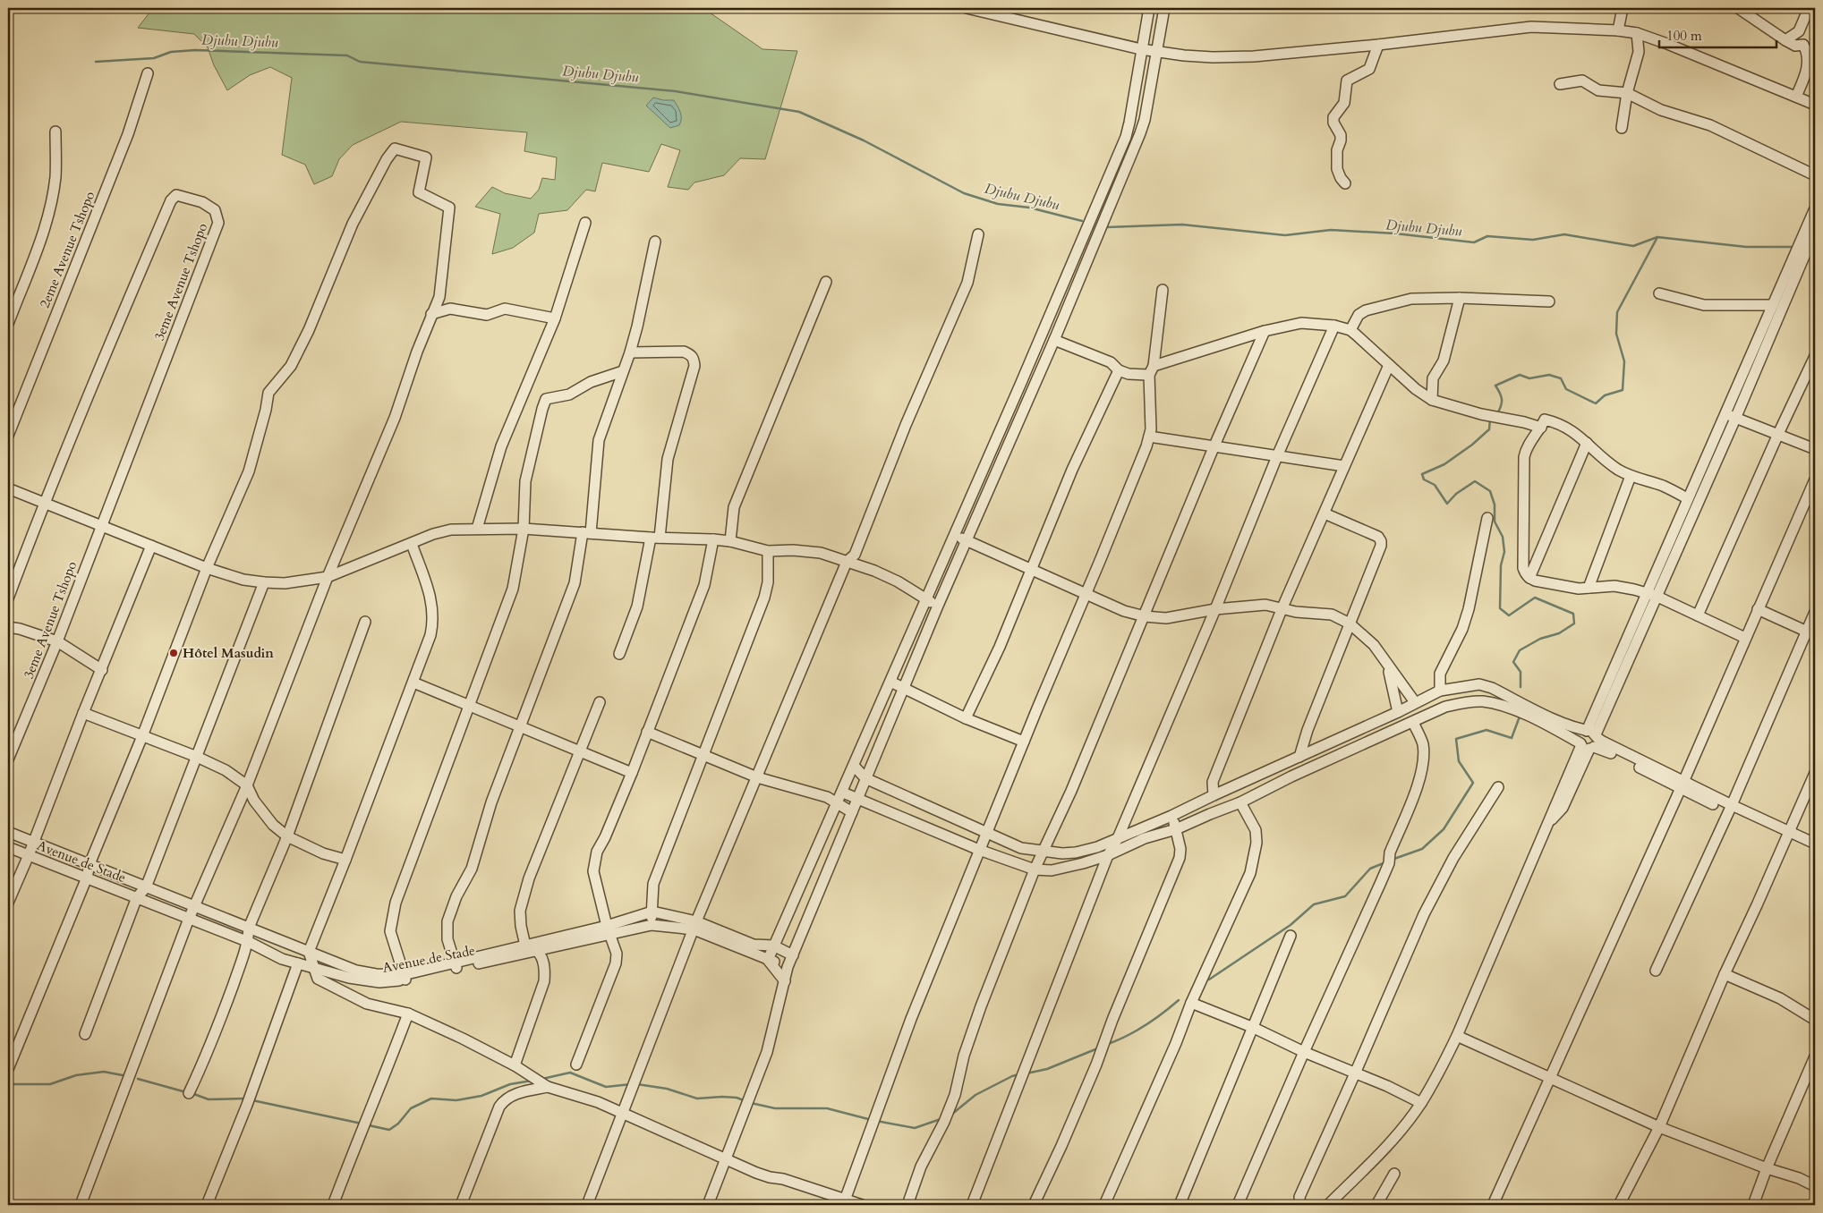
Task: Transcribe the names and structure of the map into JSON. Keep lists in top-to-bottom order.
{
  "streets": {
    "street": ["2eme Avenue Tshopo", "3eme Avenue Tshopo", "Avenue de Stade"]
  },
  "water": ["Djubu Djubu"],
  "places": ["Hôtel Masudin"],
  "scale_bar": "100 m"
}
